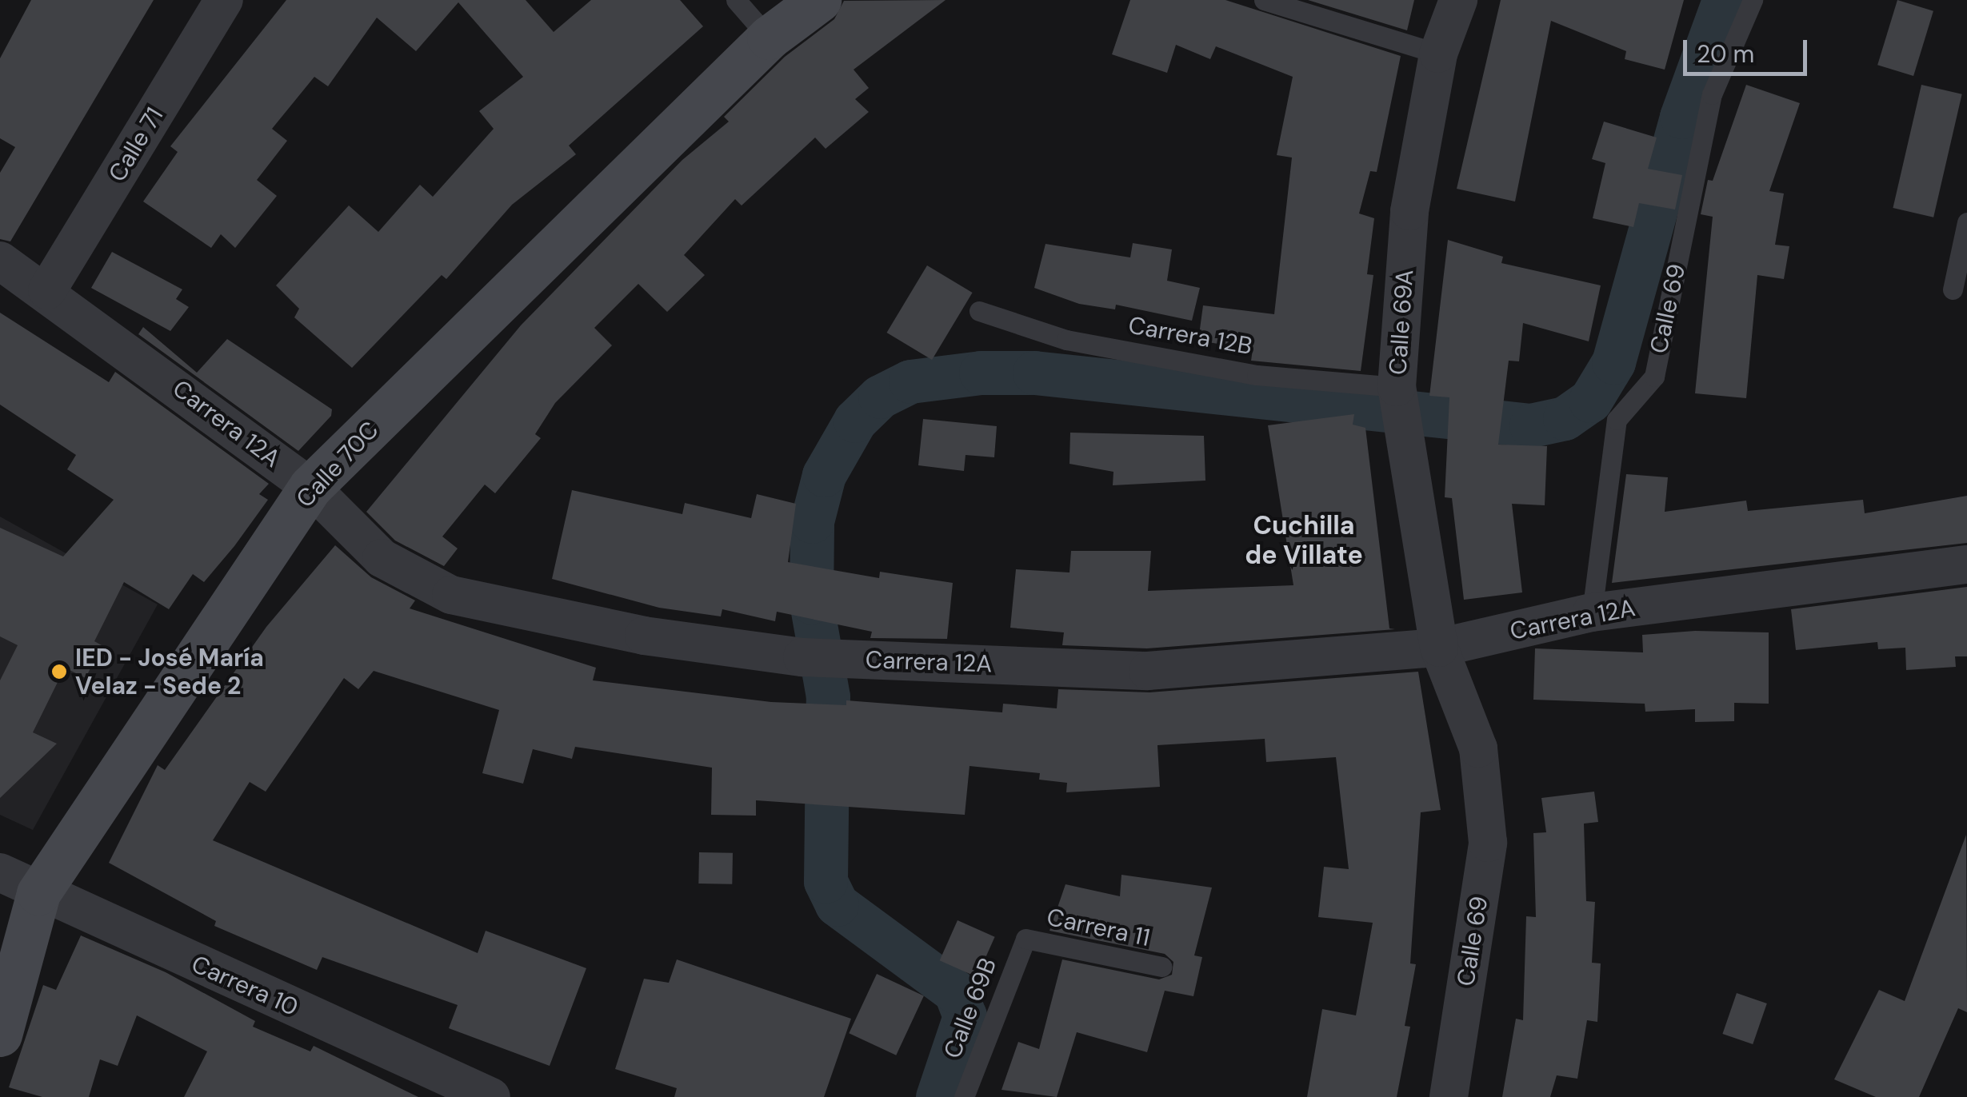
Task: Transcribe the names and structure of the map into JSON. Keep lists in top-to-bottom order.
{
  "streets": {
    "street": [
      "Calle 71",
      "Calle 69",
      "Calle 69A",
      "Carrera 12A",
      "Calle 70C",
      "Carrera 10"
    ],
    "lane": ["Carrera 12B", "Carrera 11", "Calle 69B"]
  },
  "crossings": [
    ["Calle 71", "Carrera 12A"],
    ["Calle 69", "Calle 69A"],
    ["Calle 69", "Carrera 12A"],
    ["Calle 69A", "Carrera 12B"],
    ["Calle 69A", "Carrera 12A"],
    ["Carrera 12A", "Calle 70C"],
    ["Calle 70C", "Carrera 10"],
    ["Carrera 11", "Calle 69B"]
  ],
  "districts": ["Cuchilla de Villate"],
  "places": ["IED - José María Velaz - Sede 2"],
  "scale_bar": "20 m"
}
